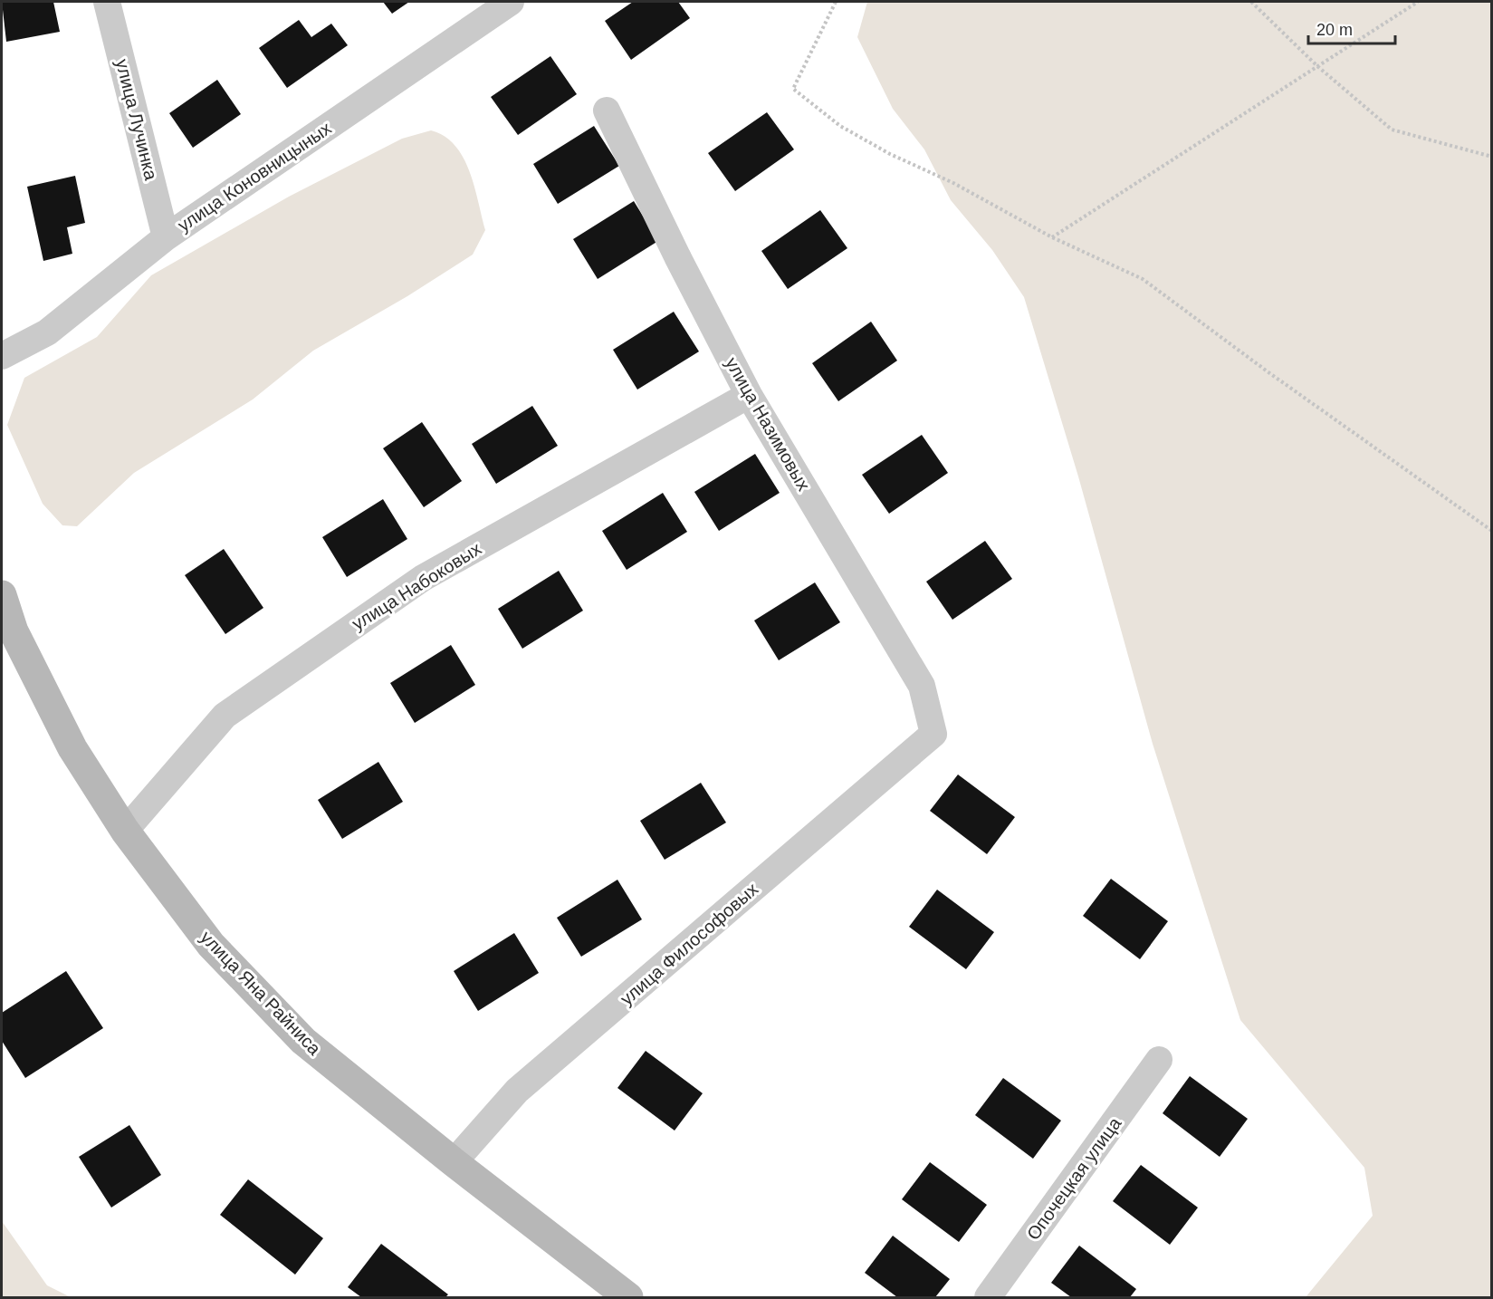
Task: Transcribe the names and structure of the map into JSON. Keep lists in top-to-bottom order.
{
  "streets": {
    "street": [
      "улица Лучинка",
      "улица Коновницыных",
      "улица Назимовых",
      "улица Набоковых",
      "улица Философовых",
      "улица Яна Райниса",
      "Опочецкая улица"
    ]
  },
  "crossings": [
    ["улица Лучинка", "улица Коновницыных"],
    ["улица Назимовых", "улица Набоковых"],
    ["улица Назимовых", "улица Философовых"],
    ["улица Набоковых", "улица Яна Райниса"],
    ["улица Философовых", "улица Яна Райниса"]
  ],
  "scale_bar": "20 m"
}
